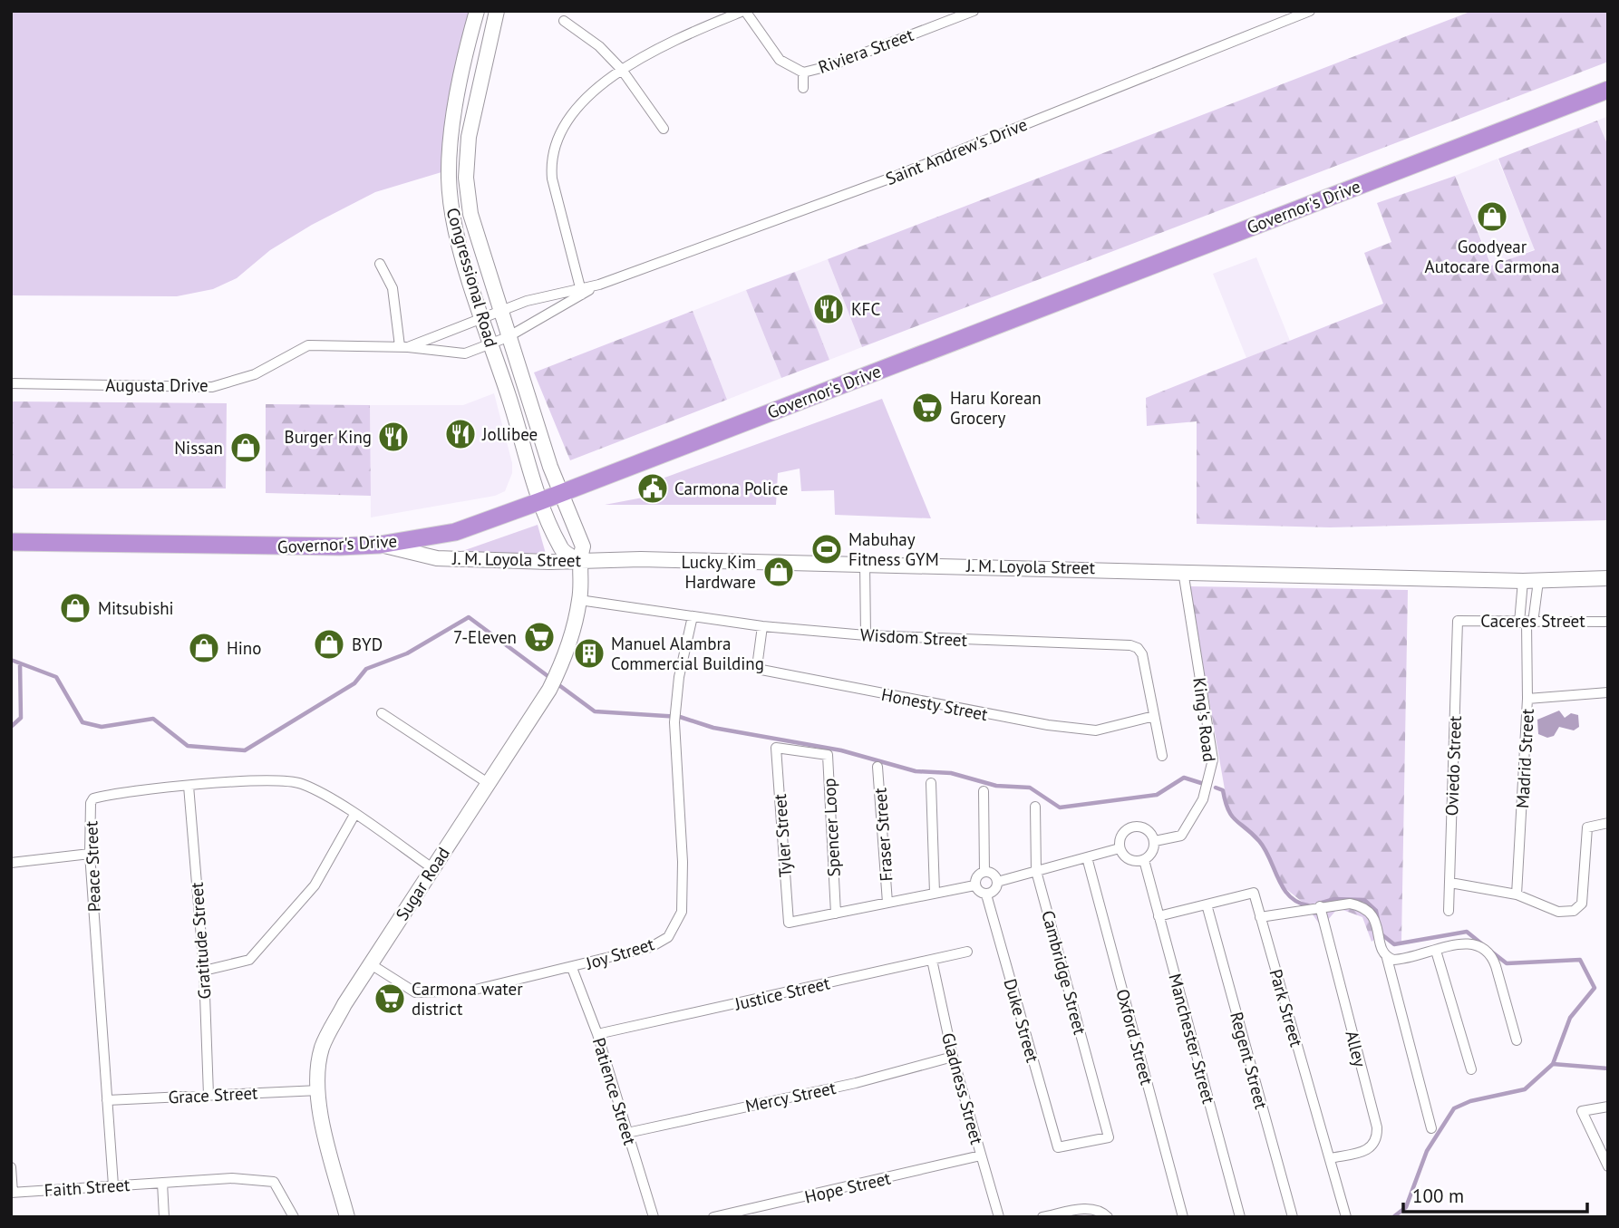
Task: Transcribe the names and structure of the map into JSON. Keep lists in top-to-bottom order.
{
  "streets": {
    "highway": ["Governor's Drive"],
    "main road": ["Congressional Road", "J. M. Loyola Street", "Sugar Road"],
    "street": [
      "Riviera Street",
      "Saint Andrew's Drive",
      "Augusta Drive",
      "Caceres Street",
      "Wisdom Street",
      "Honesty Street",
      "King's Road",
      "Madrid Street",
      "Oviedo Street",
      "Spencer Loop",
      "Fraser Street",
      "Tyler Street",
      "Peace Street",
      "Gratitude Street",
      "Joy Street",
      "Cambridge Street",
      "Justice Street",
      "Park Street",
      "Duke Street",
      "Oxford Street",
      "Manchester Street",
      "Alley",
      "Regent Street",
      "Gladness Street",
      "Patience Street",
      "Grace Street",
      "Mercy Street",
      "Faith Street",
      "Hope Street"
    ]
  },
  "crossings": [
    ["Saint Andrew's Drive", "Congressional Road"],
    ["Saint Andrew's Drive", "Augusta Drive"],
    ["Governor's Drive", "Congressional Road"],
    ["Governor's Drive", "J. M. Loyola Street"],
    ["Governor's Drive", "Sugar Road"],
    ["Congressional Road", "Augusta Drive"],
    ["Congressional Road", "Sugar Road"],
    ["J. M. Loyola Street", "King's Road"],
    ["J. M. Loyola Street", "Madrid Street"],
    ["J. M. Loyola Street", "Sugar Road"],
    ["Caceres Street", "Madrid Street"],
    ["Caceres Street", "Oviedo Street"],
    ["Wisdom Street", "Honesty Street"],
    ["Wisdom Street", "Sugar Road"],
    ["Wisdom Street", "Joy Street"],
    ["King's Road", "Manchester Street"],
    ["Spencer Loop", "Tyler Street"],
    ["Peace Street", "Sugar Road"],
    ["Peace Street", "Gratitude Street"],
    ["Peace Street", "Grace Street"],
    ["Peace Street", "Faith Street"],
    ["Sugar Road", "Joy Street"],
    ["Sugar Road", "Grace Street"],
    ["Gratitude Street", "Grace Street"],
    ["Joy Street", "Patience Street"],
    ["Cambridge Street", "Duke Street"],
    ["Justice Street", "Gladness Street"],
    ["Justice Street", "Patience Street"],
    ["Park Street", "Manchester Street"],
    ["Park Street", "Alley"],
    ["Park Street", "Regent Street"],
    ["Gladness Street", "Mercy Street"],
    ["Gladness Street", "Hope Street"],
    ["Patience Street", "Mercy Street"]
  ],
  "places": {
    "shop": [
      "Goodyear Autocare Carmona",
      "Nissan",
      "Lucky Kim Hardware",
      "Mitsubishi",
      "BYD",
      "Hino"
    ],
    "restaurant": ["KFC", "Jollibee", "Burger King"],
    "supermarket": ["Haru Korean Grocery", "7-Eleven", "Carmona water district"],
    "public building": ["Carmona Police"],
    "sports": ["Mabuhay Fitness GYM"],
    "building": ["Manuel Alambra Commercial Building"]
  },
  "scale_bar": "100 m"
}
